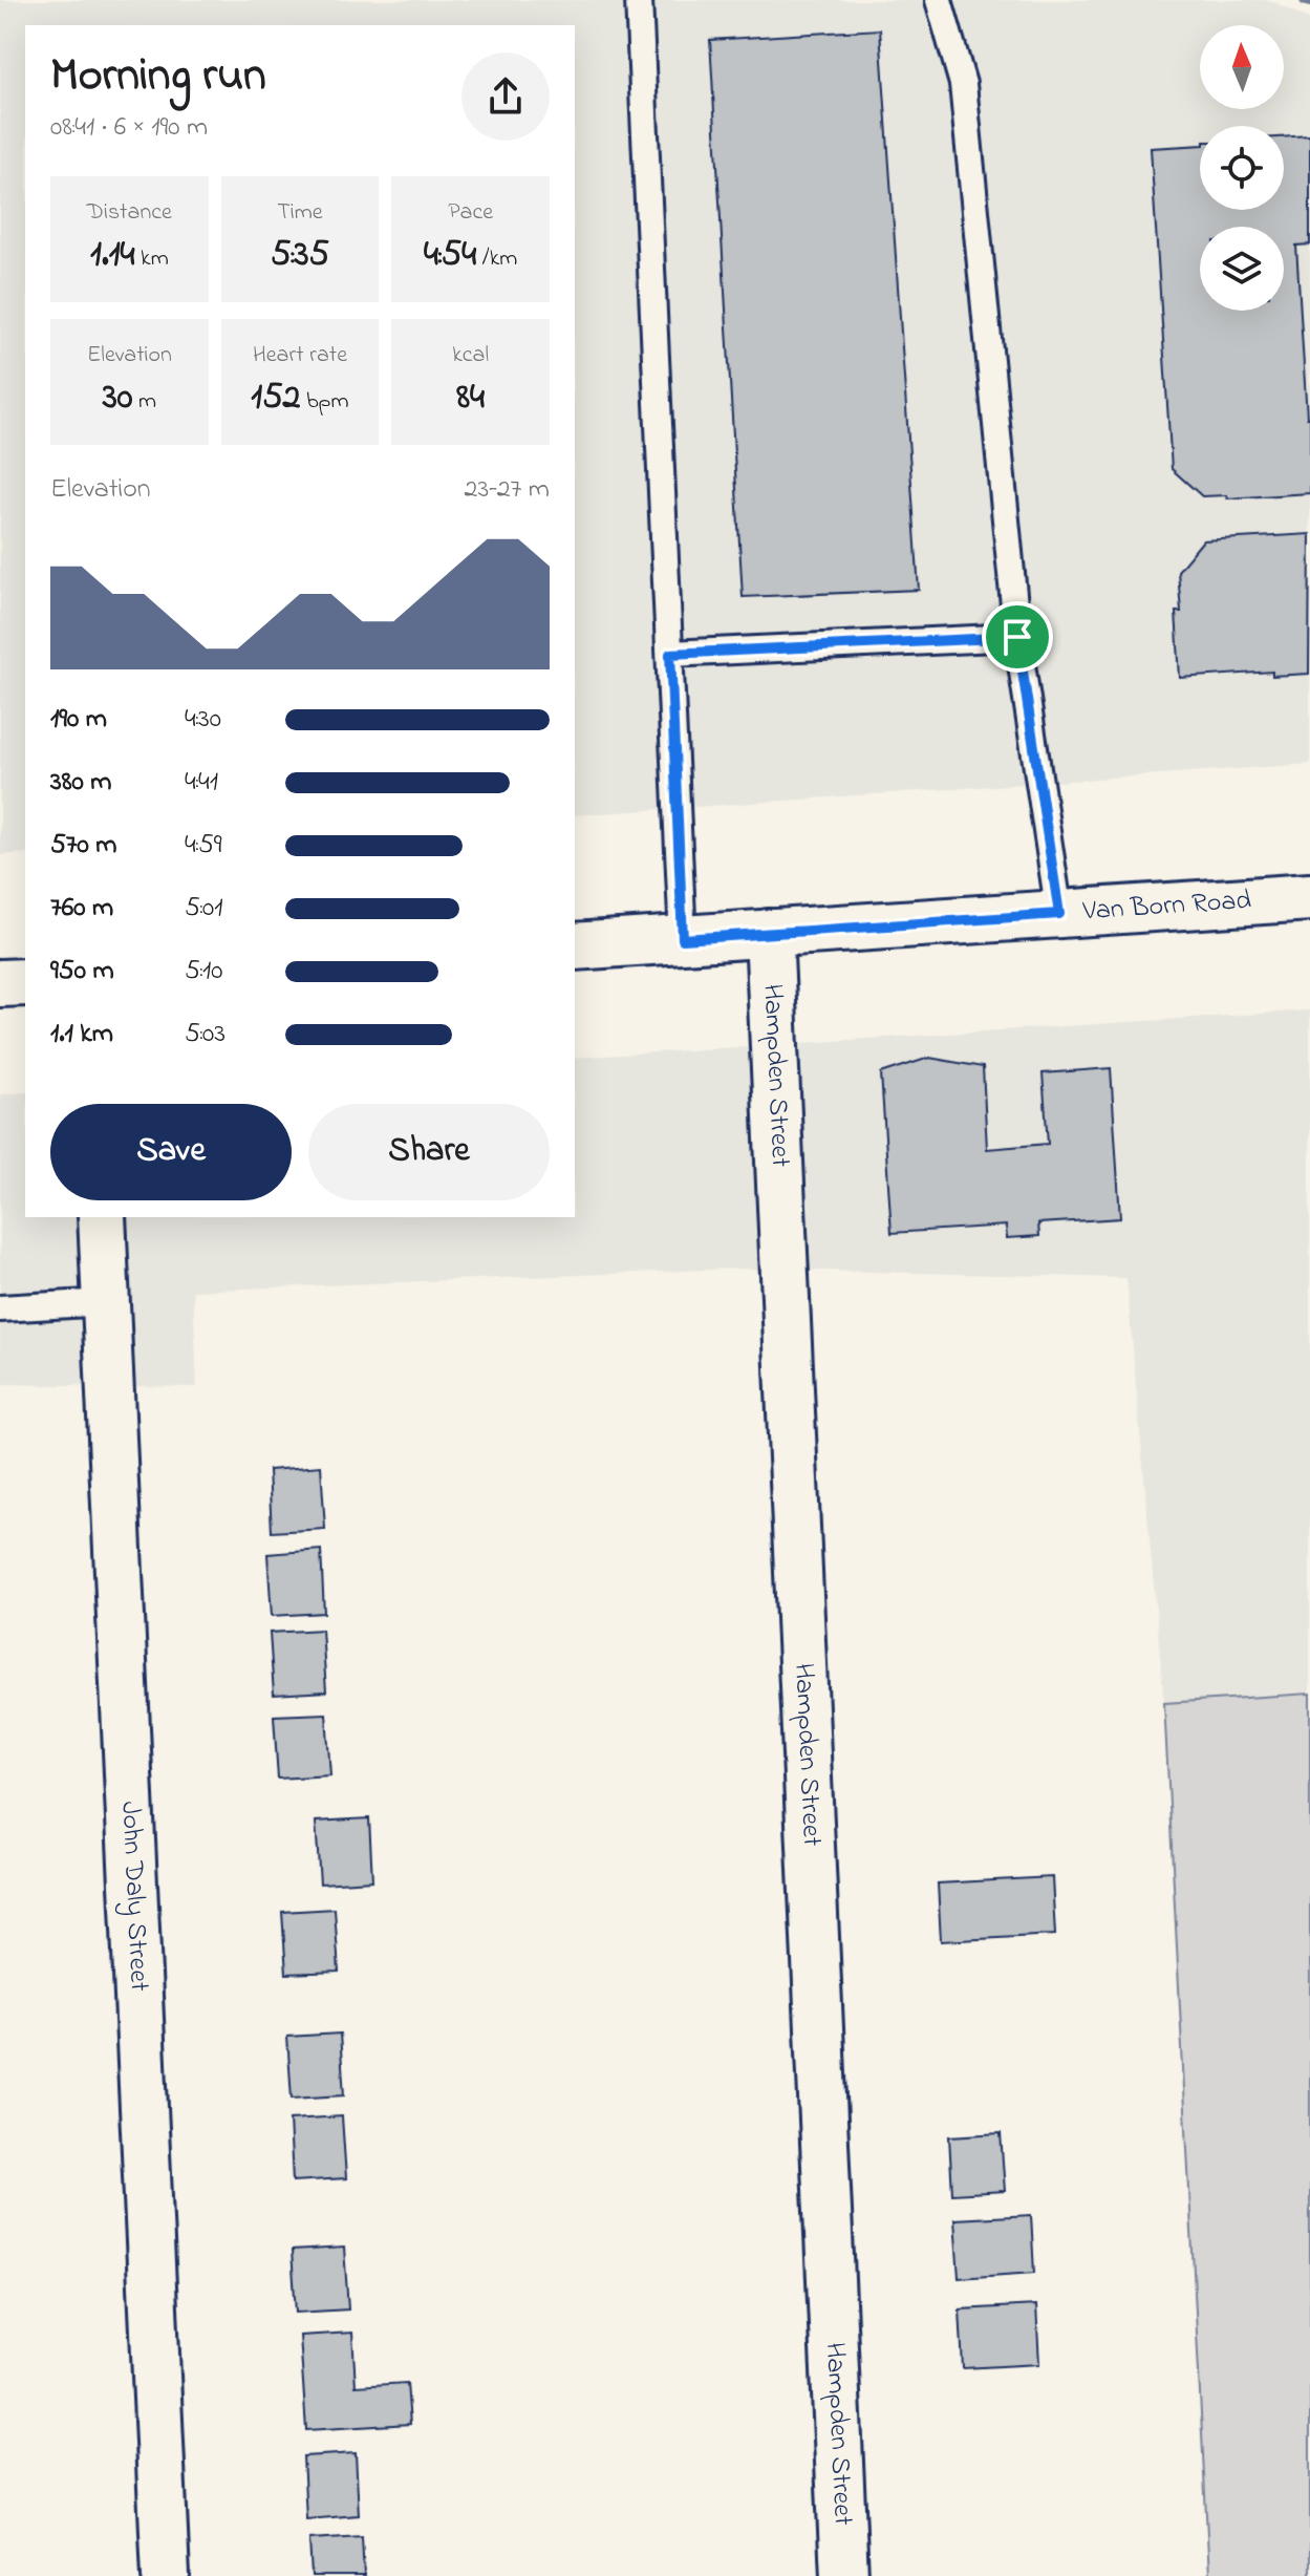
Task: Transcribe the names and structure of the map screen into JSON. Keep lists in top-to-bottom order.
{
  "streets": {
    "street": ["Van Born Road", "Hampden Street", "John Daly Street"]
  },
  "crossings": [
    ["Van Born Road", "Hampden Street"]
  ],
  "north": "top",
  "page": {
    "heading": ["Morning run", "08:41 · 6 × 190 m"],
    "stats": [
      ["Distance", "1.14 km"],
      ["Time", "5:35"],
      ["Pace", "4:54 /km"],
      ["Elevation", "30 m"],
      ["Heart rate", "152 bpm"],
      ["kcal", "84"]
    ],
    "chart": ["Elevation", "23–27 m"],
    "list": [
      {
        "name": "190 m",
        "note": "4:30"
      },
      {
        "name": "380 m",
        "note": "4:41"
      },
      {
        "name": "570 m",
        "note": "4:59"
      },
      {
        "name": "760 m",
        "note": "5:01"
      },
      {
        "name": "950 m",
        "note": "5:10"
      },
      {
        "name": "1.1 km",
        "note": "5:03"
      }
    ],
    "buttons": ["Save", "Share"]
  }
}
